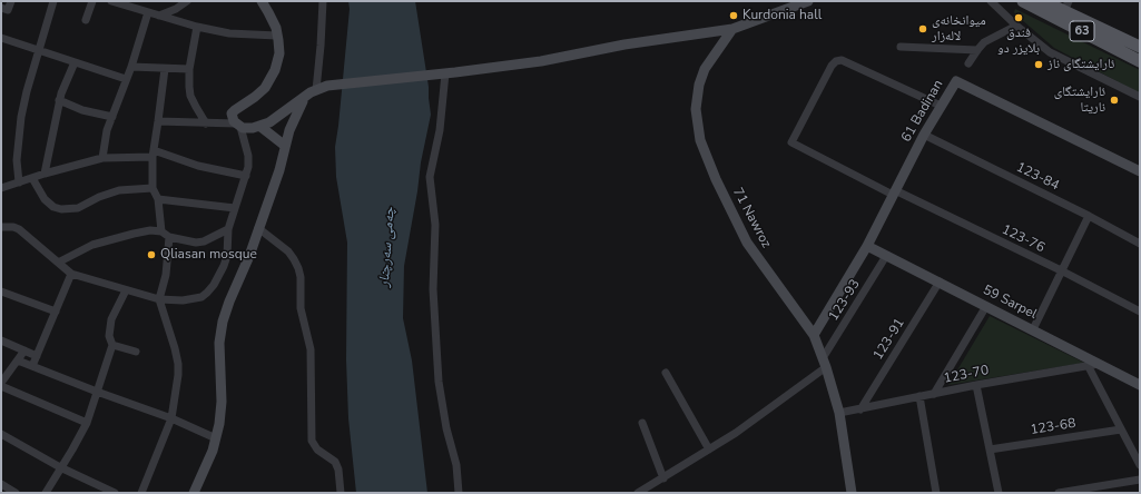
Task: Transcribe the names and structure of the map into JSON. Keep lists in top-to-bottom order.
{
  "streets": {
    "main road": ["63"],
    "street": [
      "61 Badinan",
      "123-84",
      "71 Nawroz",
      "123-76",
      "123-93",
      "59 Sarpel",
      "123-91",
      "123-70",
      "123-68"
    ]
  },
  "crossings": [
    ["61 Badinan", "123-84"],
    ["61 Badinan", "71 Nawroz"],
    ["61 Badinan", "123-76"],
    ["61 Badinan", "59 Sarpel"],
    ["71 Nawroz", "123-93"],
    ["71 Nawroz", "123-70"],
    ["123-93", "59 Sarpel"],
    ["59 Sarpel", "123-91"],
    ["59 Sarpel", "123-70"],
    ["123-91", "123-70"]
  ],
  "water": ["چەمی سەرچنار"],
  "places": [
    "Kurdonia hall",
    "فندق بلايزر دو",
    "میوانخانەی لالەزار",
    "ئارایشتگای ناز",
    "ئارایشتگای ناریتا",
    "Qliasan mosque"
  ]
}
